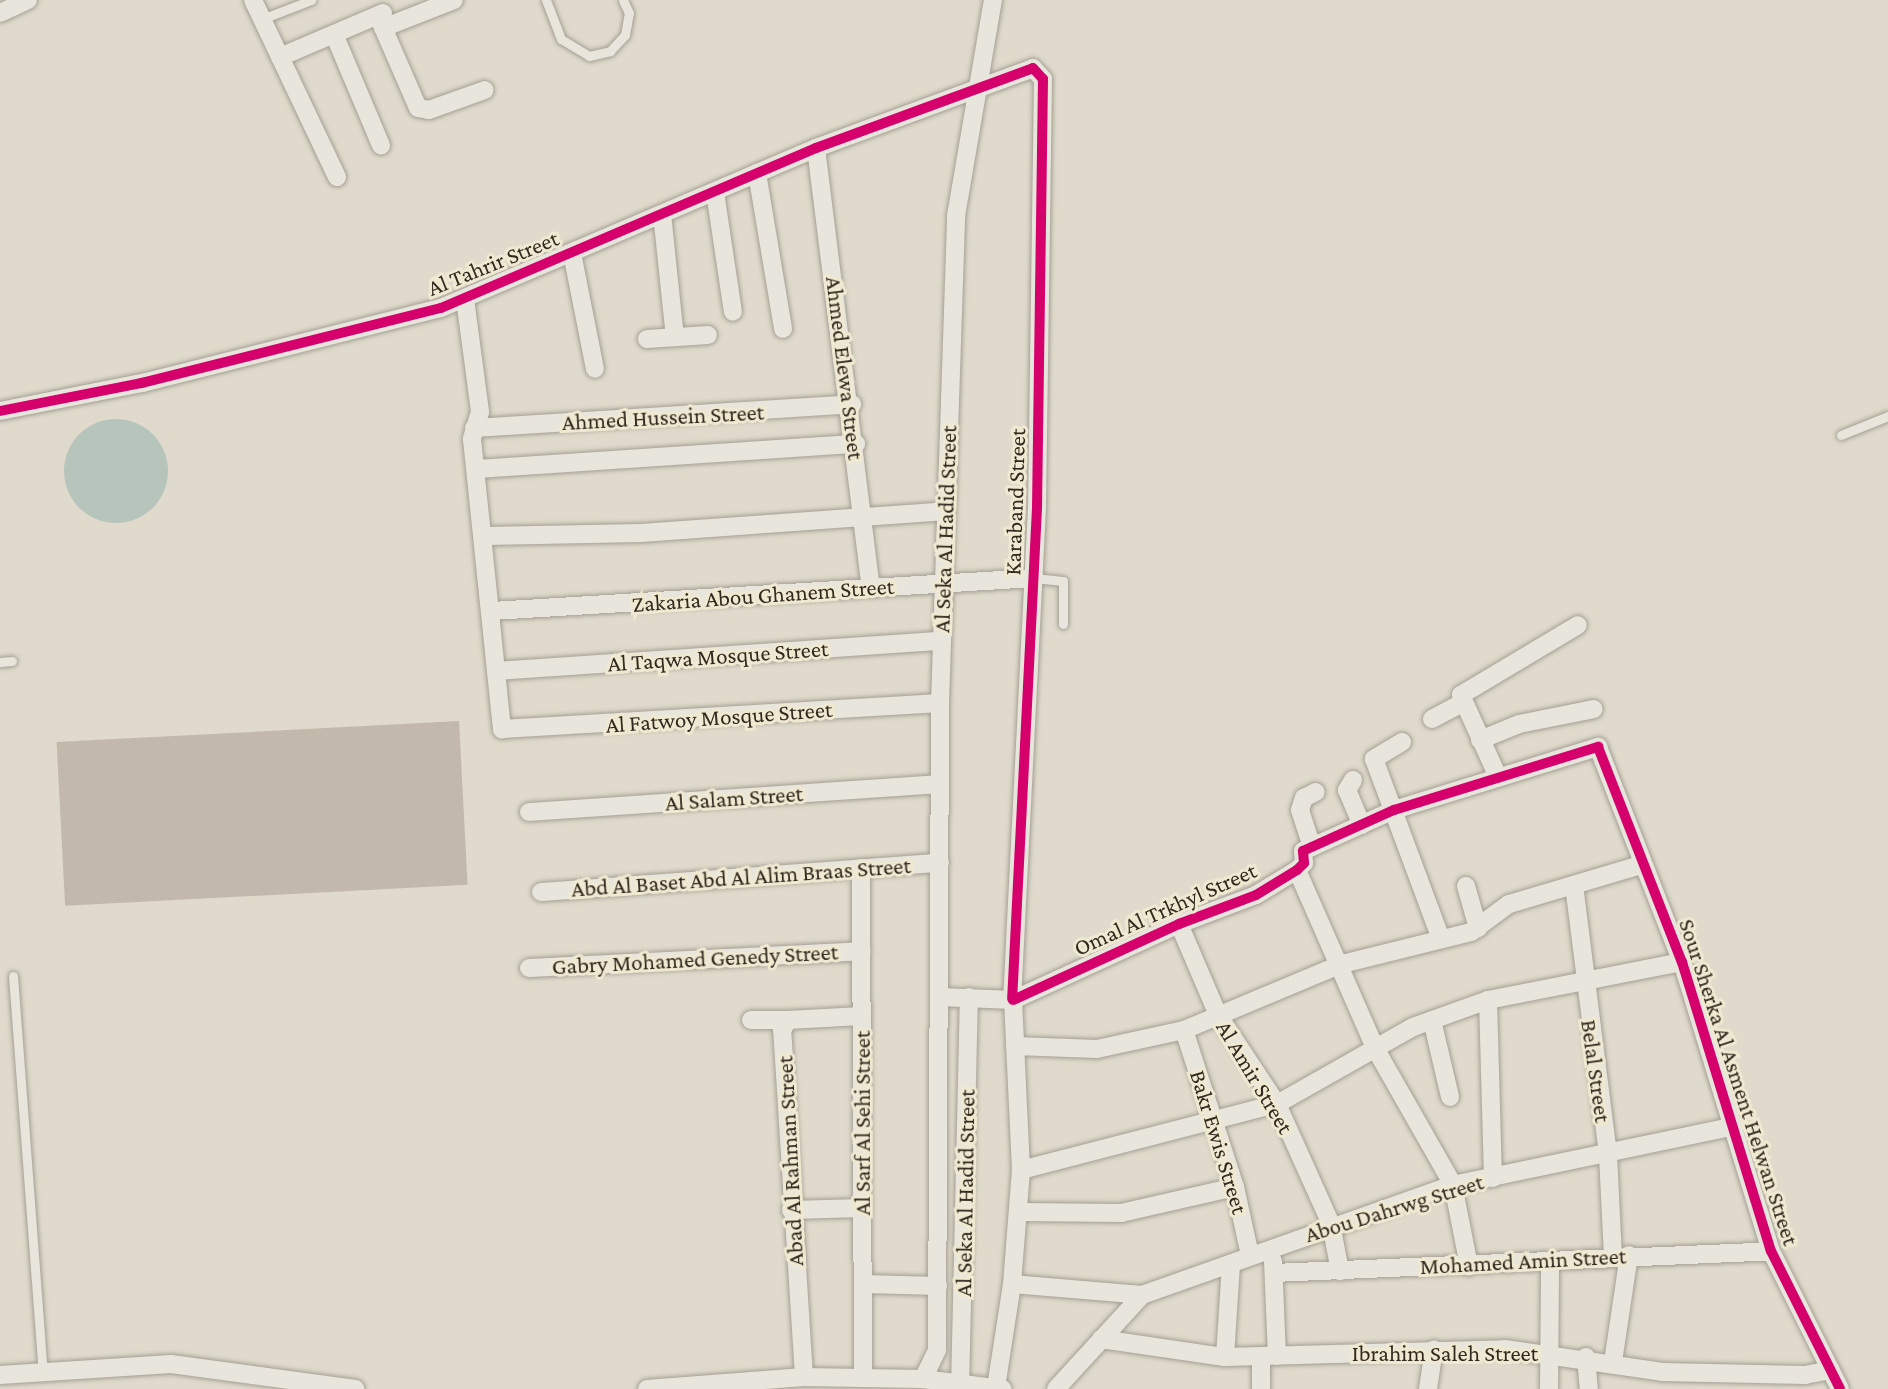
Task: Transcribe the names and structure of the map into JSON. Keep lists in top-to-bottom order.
{
  "streets": {
    "street": [
      "Al Tahrir Street",
      "Ahmed Elewa Street",
      "Ahmed Hussein Street",
      "Karaband Street",
      "Al Seka Al Hadid Street",
      "Zakaria Abou Ghanem Street",
      "Al Taqwa Mosque Street",
      "Al Fatwoy Mosque Street",
      "Al Salam Street",
      "Abd Al Baset Abd Al Alim Braas Street",
      "Omal Al Trkhyl Street",
      "Gabry Mohamed Genedy Street",
      "Belal Street",
      "Al Amir Street",
      "Sour Sherka Al Asment Helwan Street",
      "Al Sarf Al Sehi Street",
      "Bakr Ewis Street",
      "Abad Al Rahman Street",
      "Abou Dahrwg Street",
      "Mohamed Amin Street",
      "Ibrahim Saleh Street"
    ]
  },
  "crossings": [
    ["Al Tahrir Street", "Ahmed Elewa Street"],
    ["Al Tahrir Street", "Karaband Street"],
    ["Al Tahrir Street", "Al Seka Al Hadid Street"],
    ["Ahmed Elewa Street", "Ahmed Hussein Street"],
    ["Ahmed Elewa Street", "Zakaria Abou Ghanem Street"],
    ["Karaband Street", "Al Seka Al Hadid Street"],
    ["Karaband Street", "Zakaria Abou Ghanem Street"],
    ["Karaband Street", "Omal Al Trkhyl Street"],
    ["Al Seka Al Hadid Street", "Zakaria Abou Ghanem Street"],
    ["Al Seka Al Hadid Street", "Al Taqwa Mosque Street"],
    ["Al Seka Al Hadid Street", "Al Fatwoy Mosque Street"],
    ["Al Seka Al Hadid Street", "Al Salam Street"],
    ["Al Seka Al Hadid Street", "Abd Al Baset Abd Al Alim Braas Street"],
    ["Al Seka Al Hadid Street", "Omal Al Trkhyl Street"],
    ["Al Seka Al Hadid Street", "Abou Dahrwg Street"],
    ["Al Taqwa Mosque Street", "Al Fatwoy Mosque Street"],
    ["Abd Al Baset Abd Al Alim Braas Street", "Al Sarf Al Sehi Street"],
    ["Omal Al Trkhyl Street", "Al Amir Street"],
    ["Gabry Mohamed Genedy Street", "Al Sarf Al Sehi Street"],
    ["Belal Street", "Abou Dahrwg Street"],
    ["Belal Street", "Mohamed Amin Street"],
    ["Belal Street", "Ibrahim Saleh Street"],
    ["Al Amir Street", "Abou Dahrwg Street"],
    ["Al Amir Street", "Mohamed Amin Street"],
    ["Sour Sherka Al Asment Helwan Street", "Abou Dahrwg Street"],
    ["Sour Sherka Al Asment Helwan Street", "Mohamed Amin Street"],
    ["Sour Sherka Al Asment Helwan Street", "Ibrahim Saleh Street"],
    ["Bakr Ewis Street", "Abou Dahrwg Street"],
    ["Abou Dahrwg Street", "Ibrahim Saleh Street"]
  ]
}
